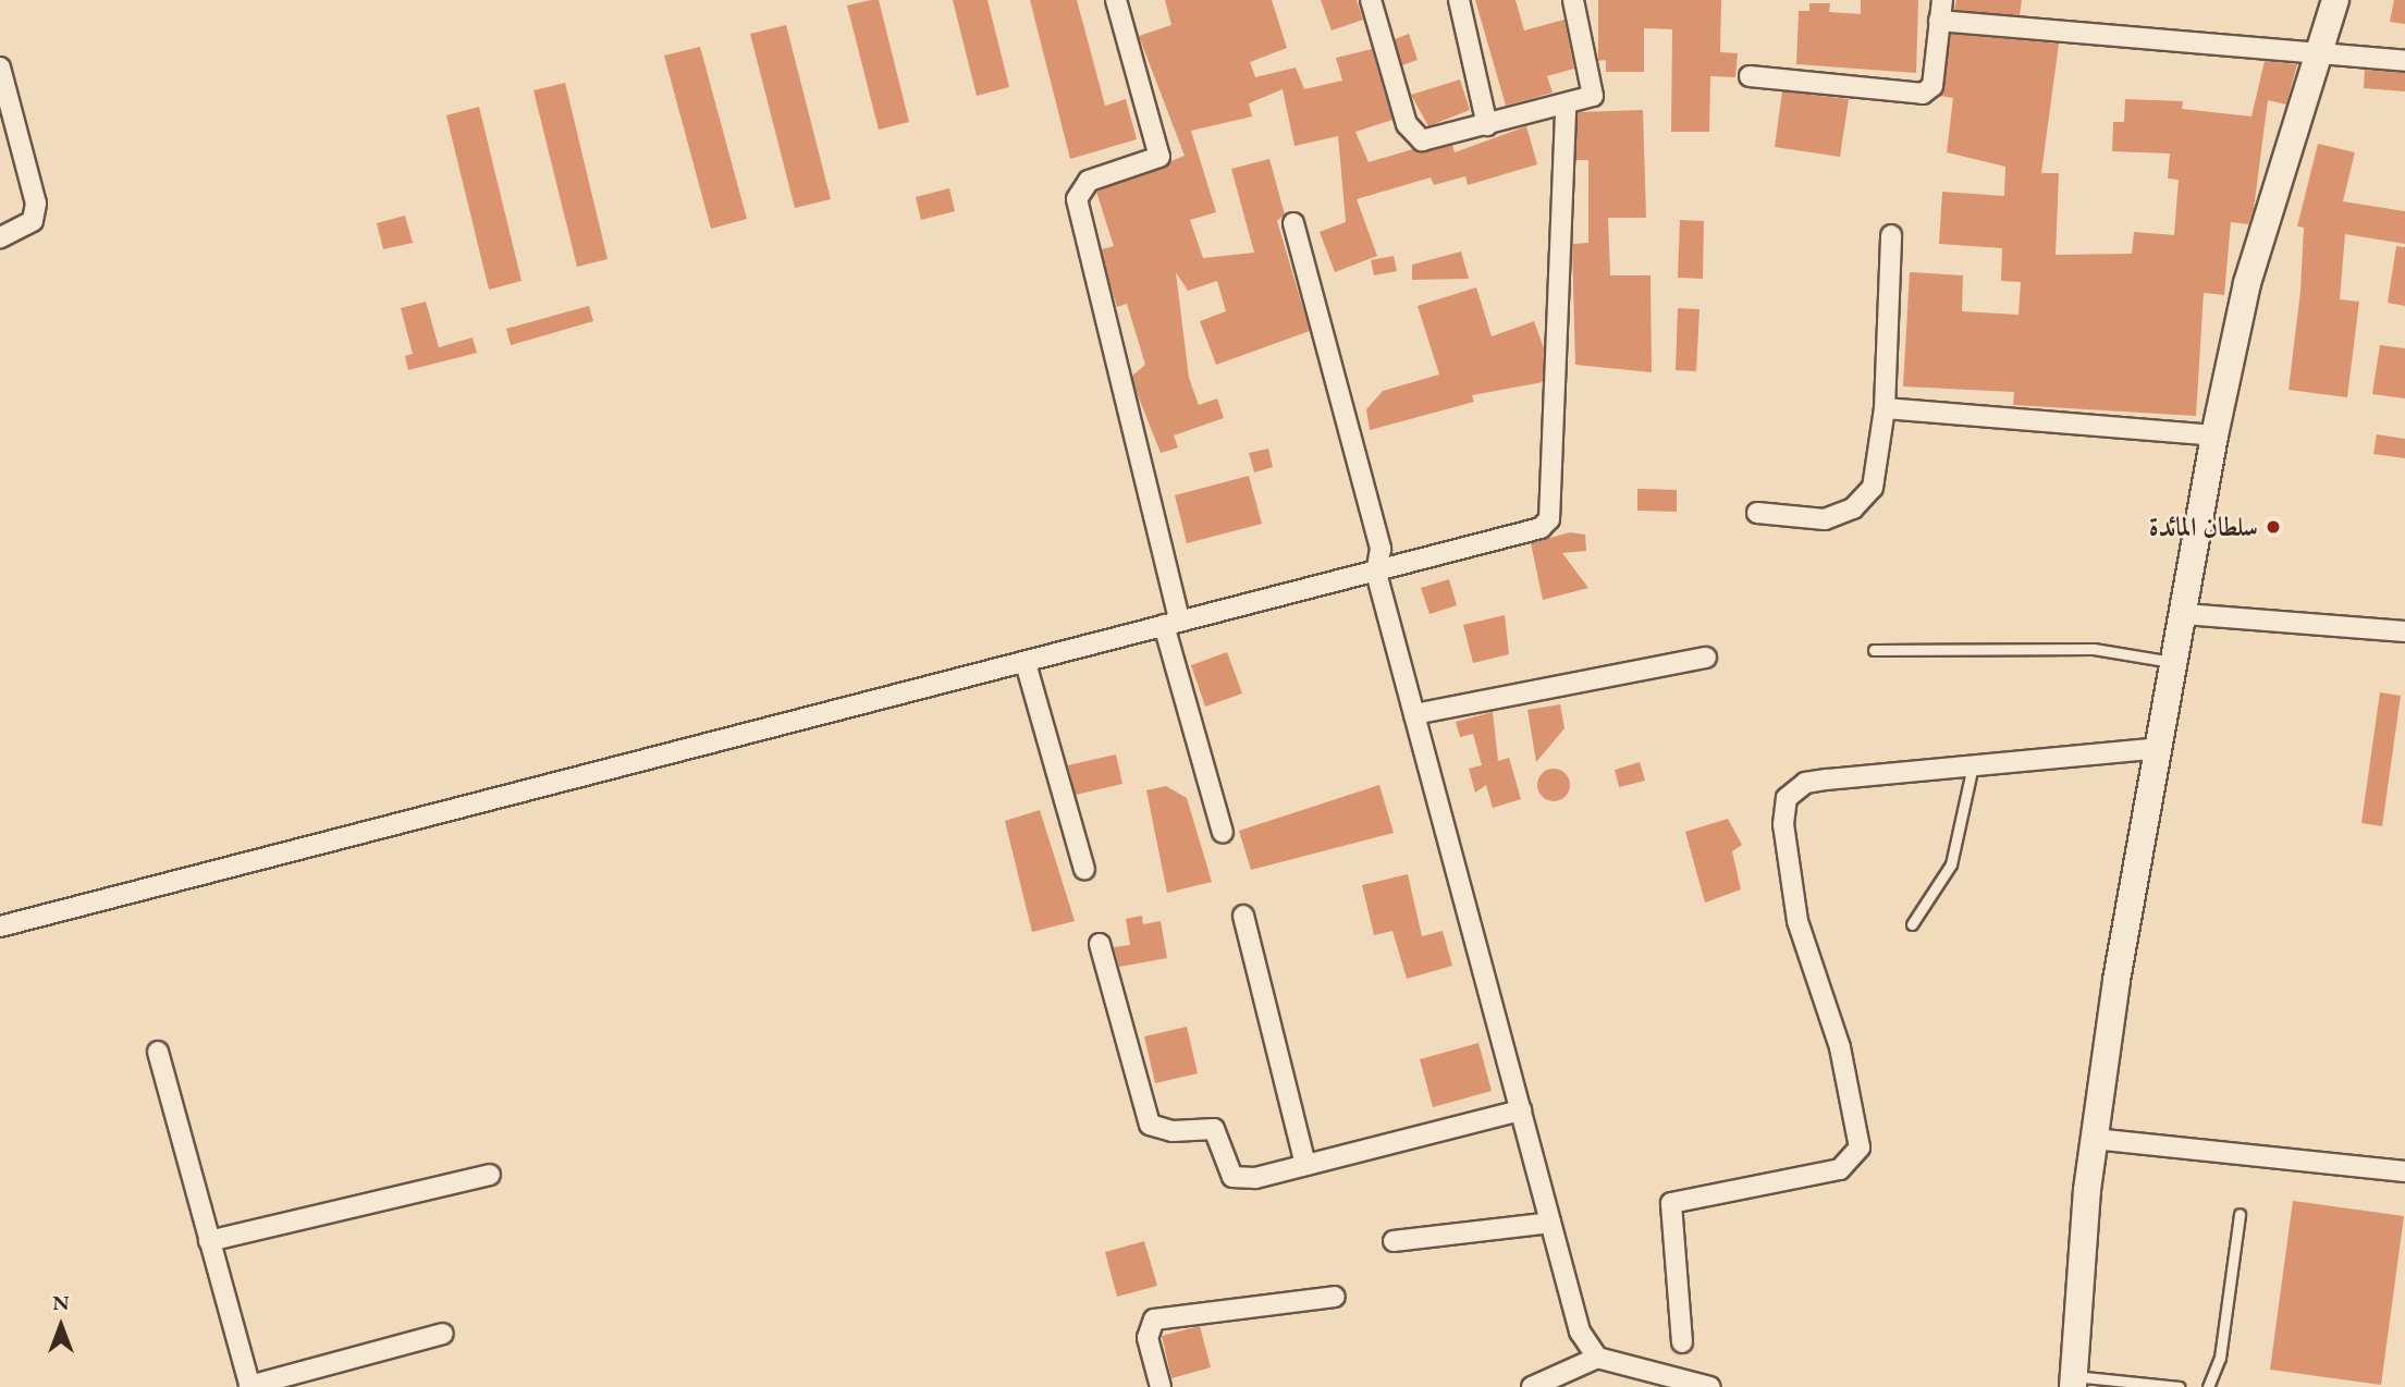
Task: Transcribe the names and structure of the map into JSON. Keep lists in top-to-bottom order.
{
  "places": ["سلطان المائدة"],
  "north": "top"
}
